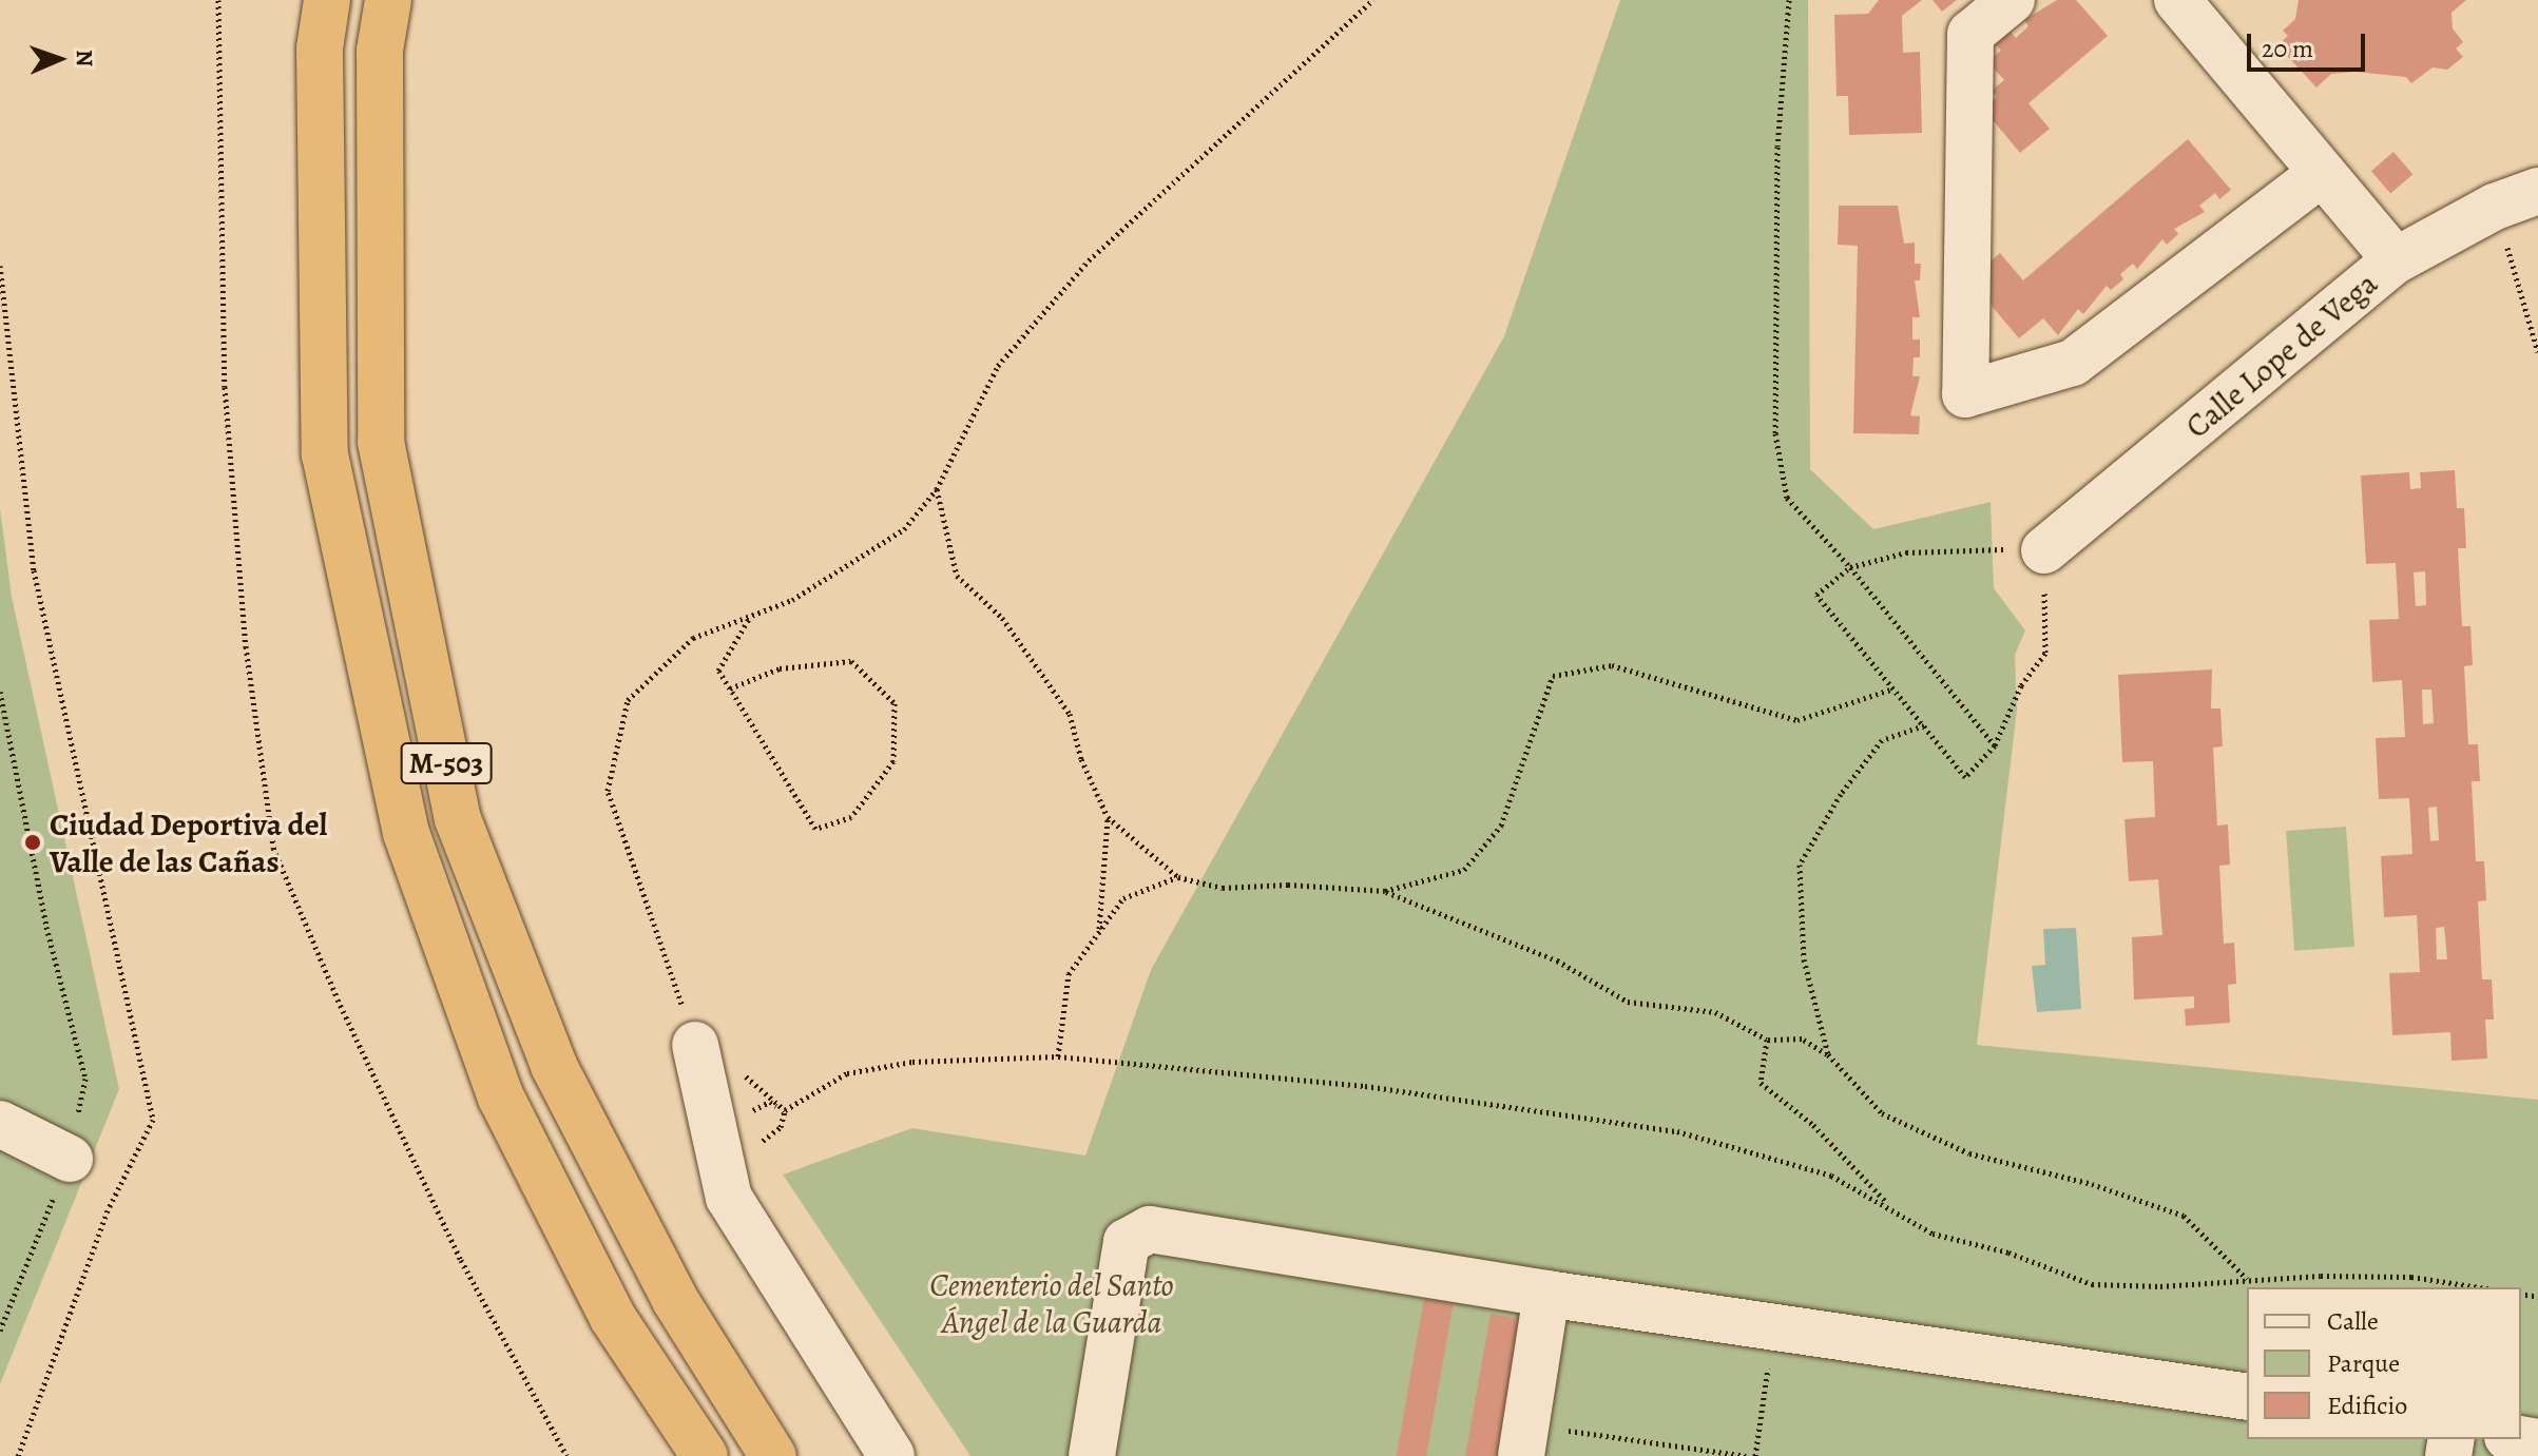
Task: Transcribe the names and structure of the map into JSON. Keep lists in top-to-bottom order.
{
  "streets": {
    "highway": ["M-503"],
    "street": ["Calle Lope de Vega"]
  },
  "parks": ["Cementerio del Santo Ángel de la Guarda"],
  "places": ["Ciudad Deportiva del Valle de las Cañas"],
  "legend": ["Calle", "Parque", "Edificio"],
  "scale_bar": "20 m",
  "north": "right"
}
